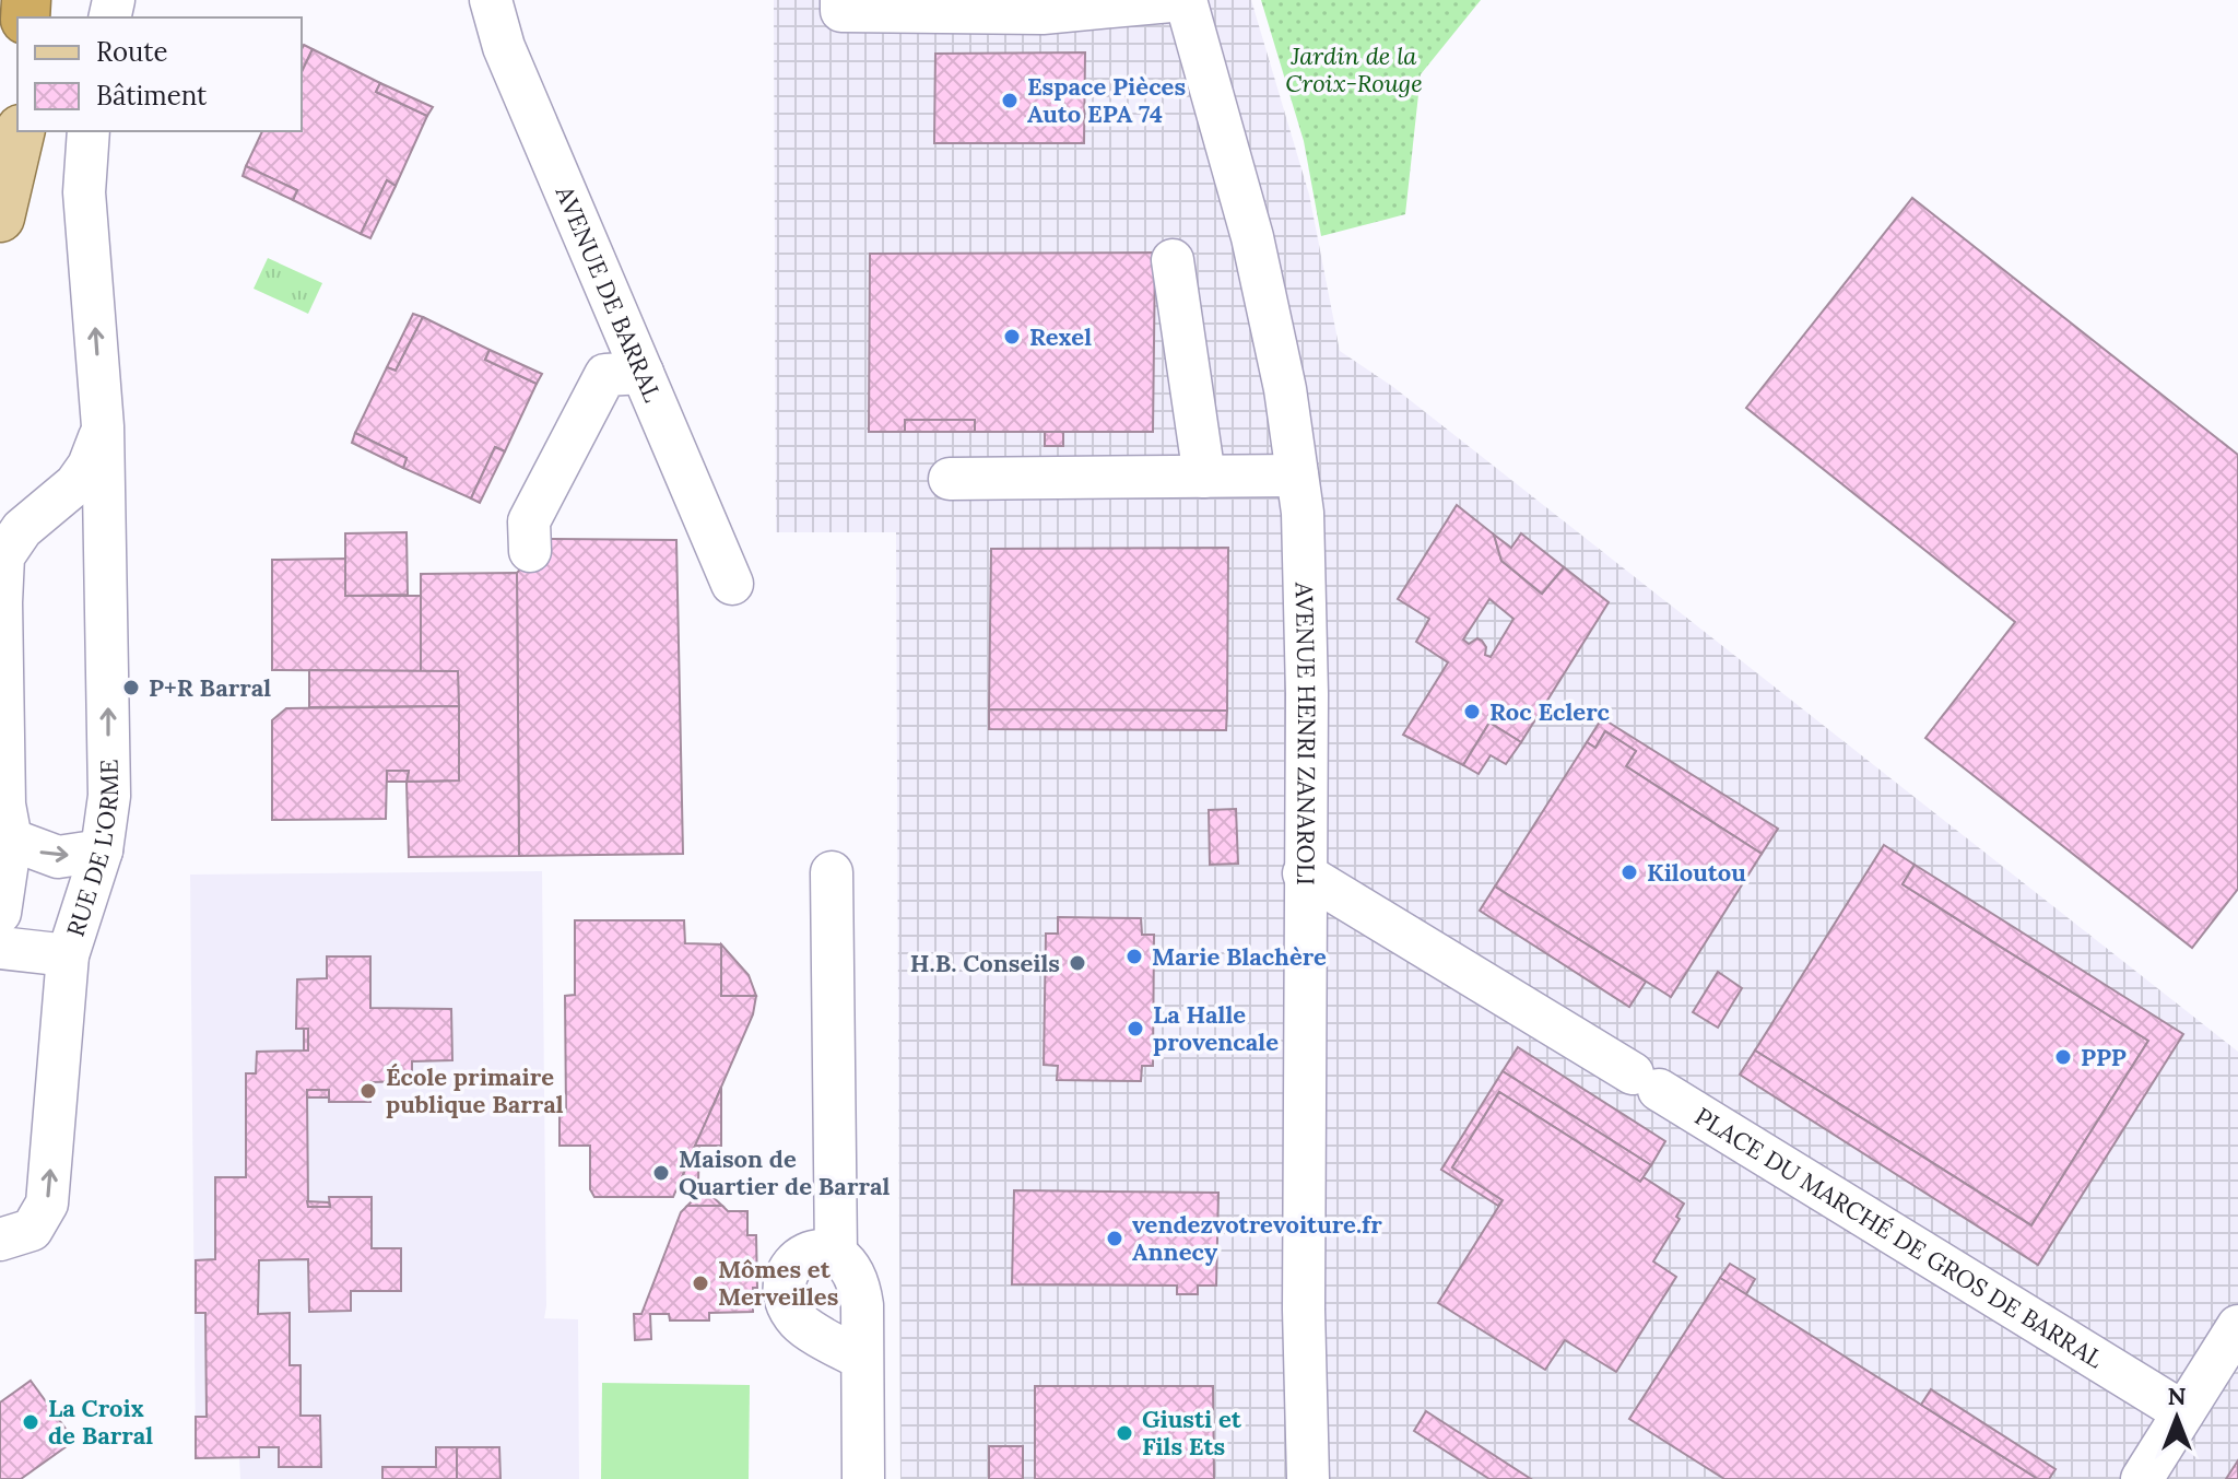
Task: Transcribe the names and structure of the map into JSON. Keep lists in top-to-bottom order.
{
  "streets": {
    "street": [
      "AVENUE DE BARRAL",
      "AVENUE HENRI ZANAROLI",
      "RUE DE L'ORME",
      "PLACE DU MARCHÉ DE GROS DE BARRAL"
    ]
  },
  "crossings": [
    ["AVENUE HENRI ZANAROLI", "PLACE DU MARCHÉ DE GROS DE BARRAL"]
  ],
  "parks": ["Jardin de la Croix-Rouge"],
  "places": [
    "Espace Pièces Auto EPA 74",
    "Rexel",
    "P+R Barral",
    "Roc Eclerc",
    "Kiloutou",
    "Marie Blachère",
    "H.B. Conseils",
    "La Halle provencale",
    "PPP",
    "École primaire publique Barral",
    "Maison de Quartier de Barral",
    "vendezvotrevoiture.fr Annecy",
    "Mômes et Merveilles",
    "La Croix de Barral",
    "Giusti et Fils Ets"
  ],
  "legend": ["Route", "Bâtiment"],
  "north": "top"
}
